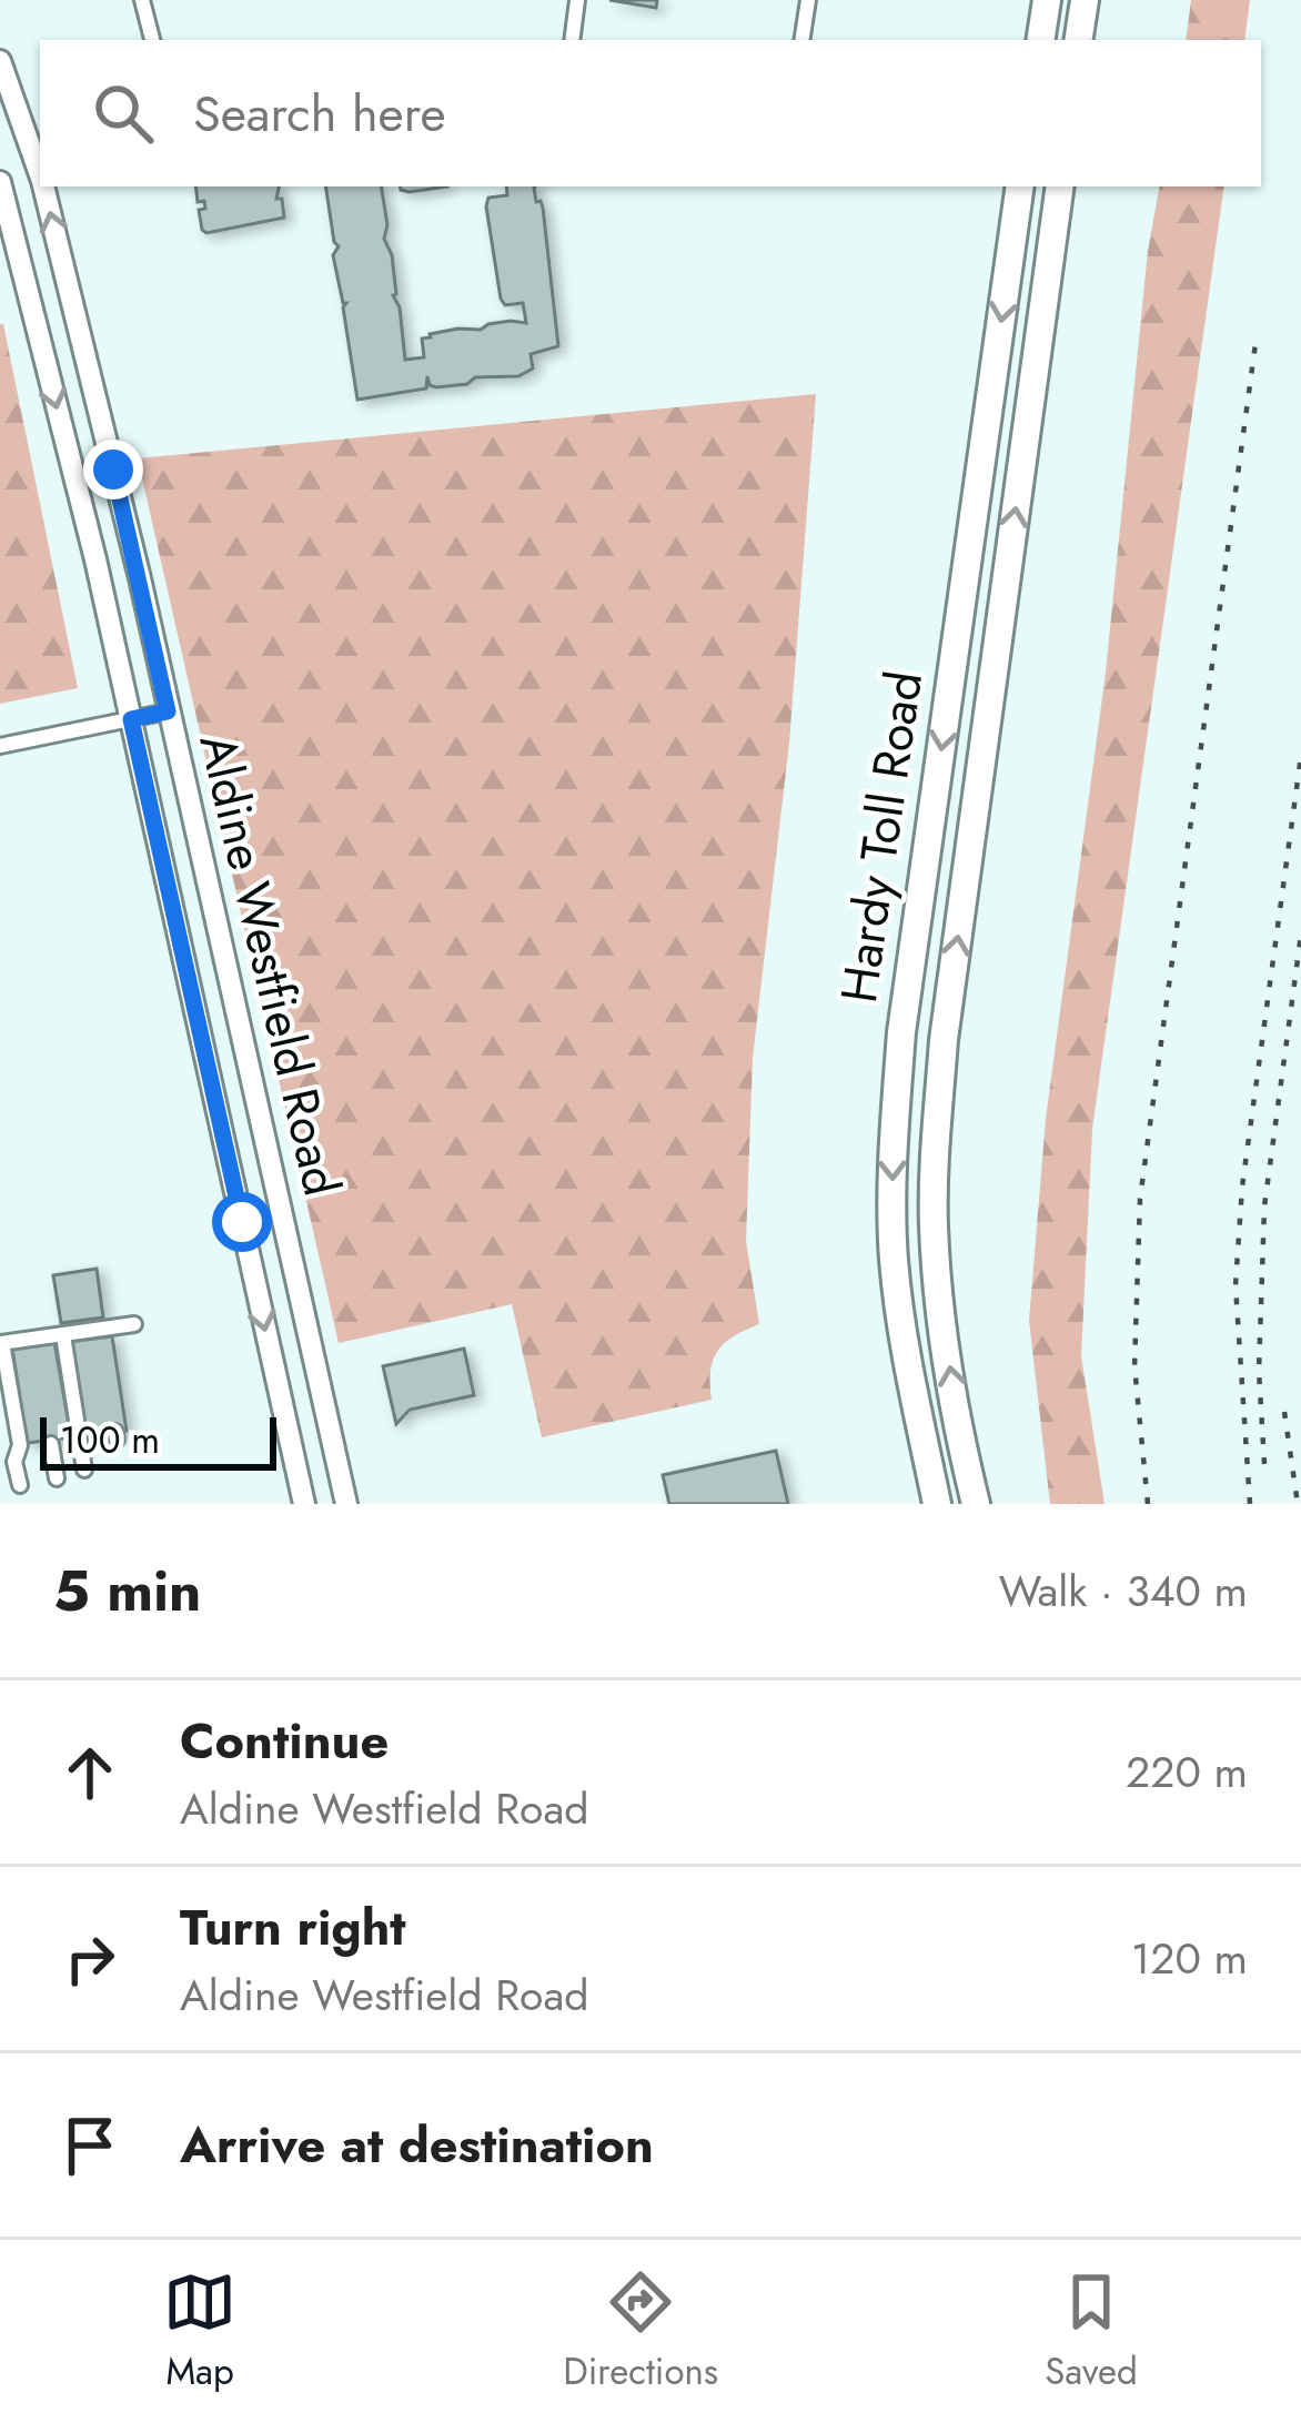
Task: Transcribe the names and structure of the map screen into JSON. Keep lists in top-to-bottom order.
{
  "streets": {
    "highway": ["Hardy Toll Road"],
    "main road": ["Aldine Westfield Road"]
  },
  "scale_bar": "100 m",
  "page": {
    "search": "Search here",
    "scale": "100 m",
    "heading": ["5 min", "Walk · 340 m"],
    "list": [
      ["Continue", "Aldine Westfield Road", "220 m"],
      ["Turn right", "Aldine Westfield Road", "120 m"],
      "Arrive at destination"
    ],
    "nav": ["Map", "Directions", "Saved"]
  }
}
